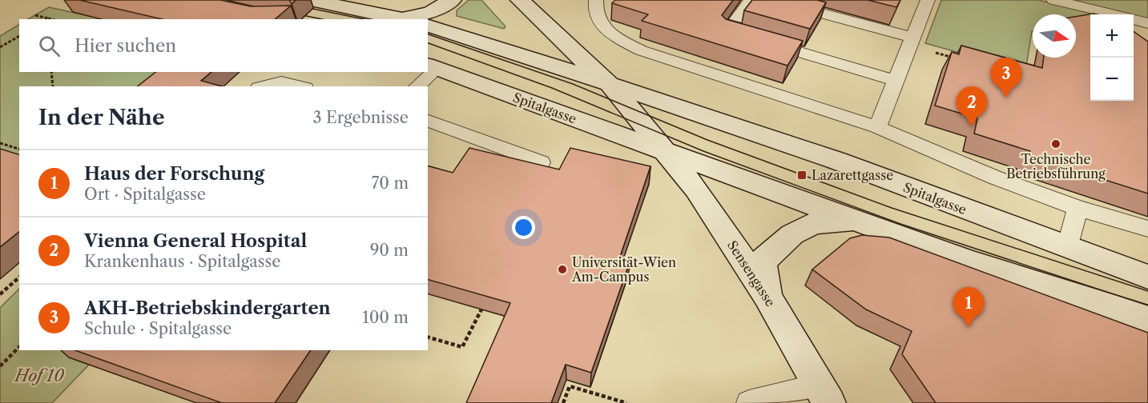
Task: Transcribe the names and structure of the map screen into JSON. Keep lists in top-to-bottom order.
{
  "streets": {
    "main road": ["Spitalgasse", "Sensengasse"]
  },
  "crossings": [
    ["Spitalgasse", "Sensengasse"]
  ],
  "parks": ["Hof 10"],
  "places": {
    "other": ["Technische Betriebsführung", "Universität-Wien Am-Campus"],
    "transit": ["Lazarettgasse"]
  },
  "north": "right",
  "page": {
    "map_buttons": ["+", "−"],
    "search": "Hier suchen",
    "pins": ["3", "2", "1"],
    "heading": ["In der Nähe", "3 Ergebnisse"],
    "list": [
      {
        "mark": "1",
        "name": "Haus der Forschung",
        "note": "Ort · Spitalgasse",
        "value": "70 m"
      },
      {
        "mark": "2",
        "name": "Vienna General Hospital",
        "note": "Krankenhaus · Spitalgasse",
        "value": "90 m"
      },
      {
        "mark": "3",
        "name": "AKH-Betriebskindergarten",
        "note": "Schule · Spitalgasse",
        "value": "100 m"
      }
    ]
  }
}
